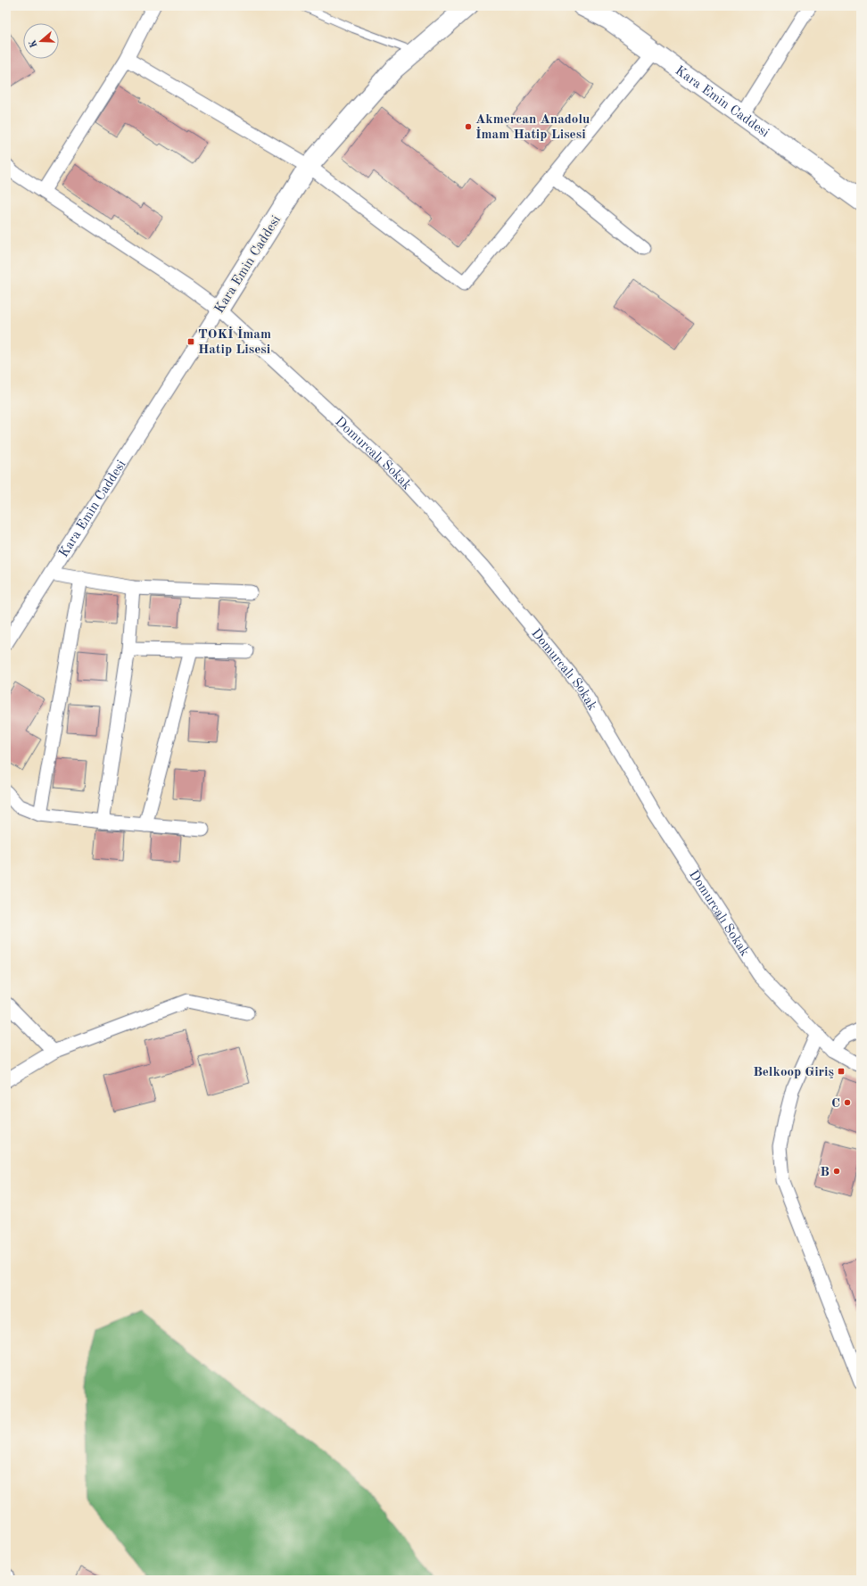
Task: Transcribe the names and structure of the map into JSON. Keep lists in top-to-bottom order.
{
  "streets": {
    "street": ["Kara Emin Caddesi", "Domurcalı Sokak"]
  },
  "crossings": [
    ["Kara Emin Caddesi", "Domurcalı Sokak"]
  ],
  "places": {
    "other": ["Akmercan Anadolu İmam Hatip Lisesi", "C", "B"],
    "transit": ["TOKİ İmam Hatip Lisesi", "Belkoop Giriş"]
  },
  "north": "left"
}
